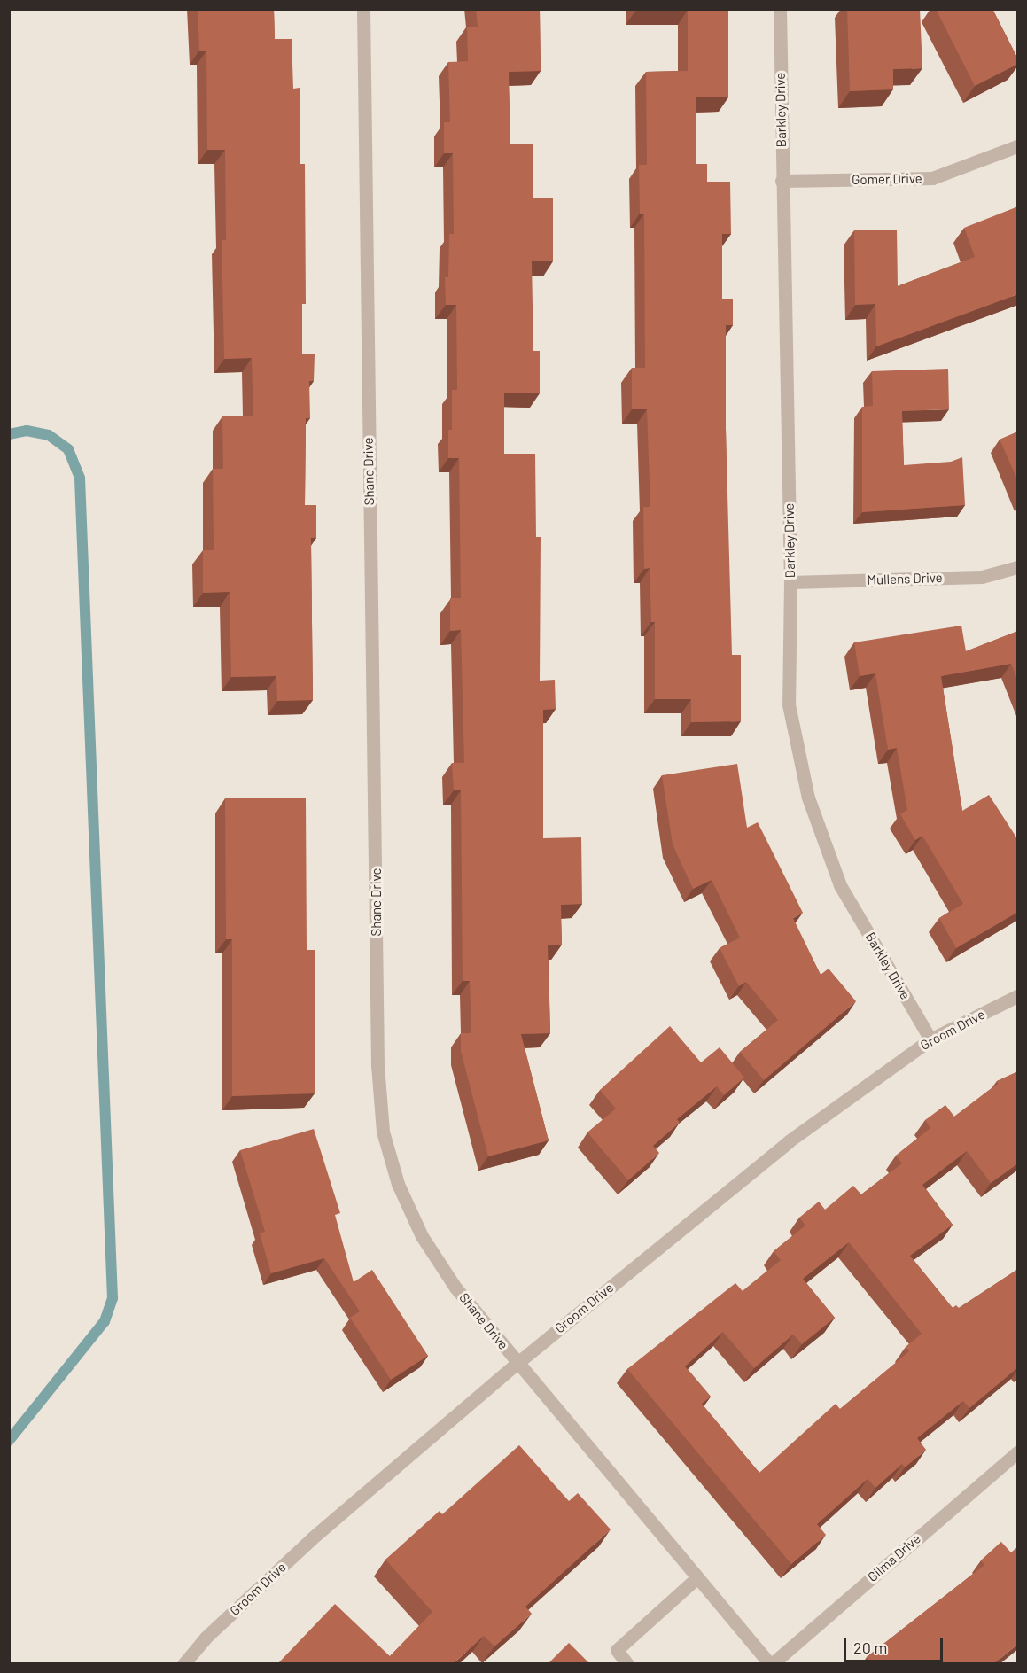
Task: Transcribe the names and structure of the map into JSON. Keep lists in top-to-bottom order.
{
  "streets": {
    "street": [
      "Barkley Drive",
      "Gomer Drive",
      "Shane Drive",
      "Mullens Drive",
      "Groom Drive",
      "Gilma Drive"
    ]
  },
  "crossings": [
    ["Barkley Drive", "Gomer Drive"],
    ["Barkley Drive", "Mullens Drive"],
    ["Barkley Drive", "Groom Drive"],
    ["Shane Drive", "Groom Drive"],
    ["Shane Drive", "Gilma Drive"]
  ],
  "scale_bar": "20 m"
}
